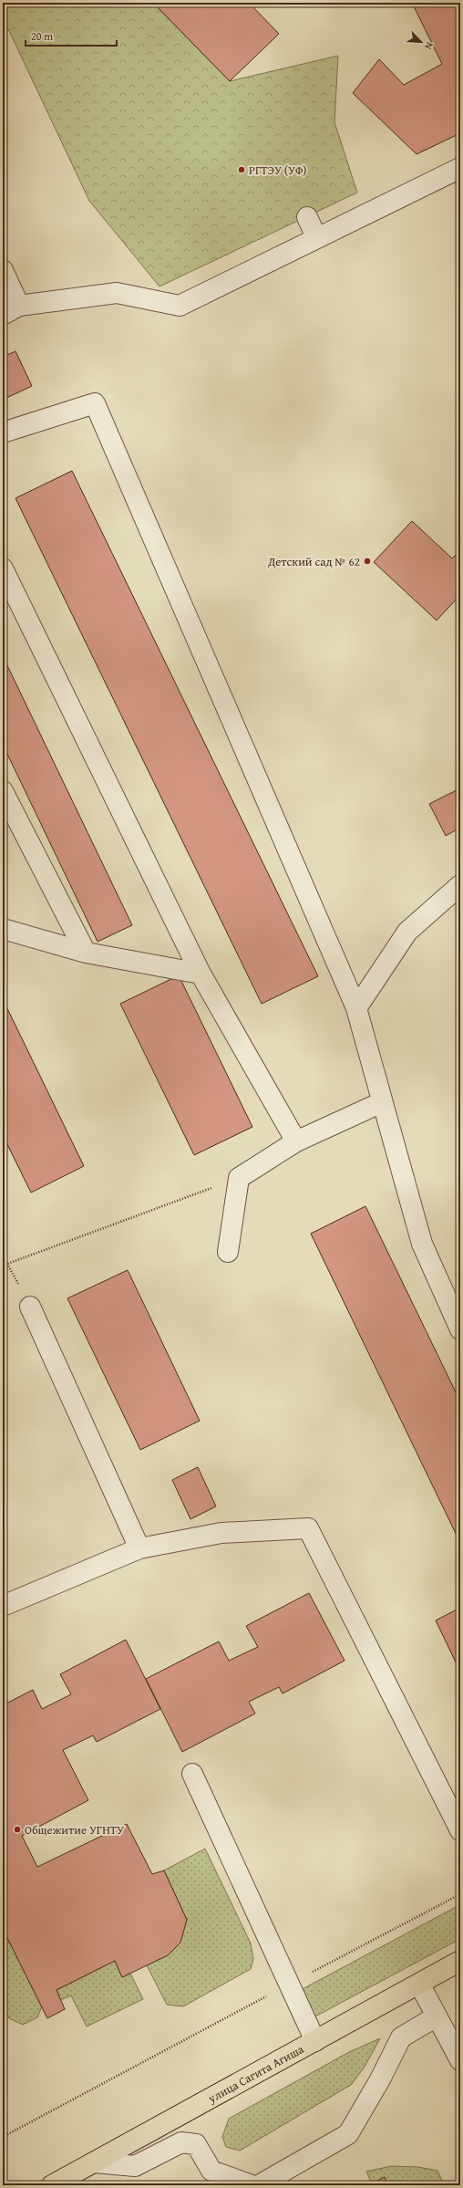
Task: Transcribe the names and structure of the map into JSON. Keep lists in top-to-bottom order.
{
  "streets": {
    "main road": ["улица Сагита Агиша"]
  },
  "places": ["РГТЭУ (УФ)", "Детский сад № 62", "Общежитие УГНТУ"],
  "scale_bar": "20 m",
  "north": "bottom right"
}
